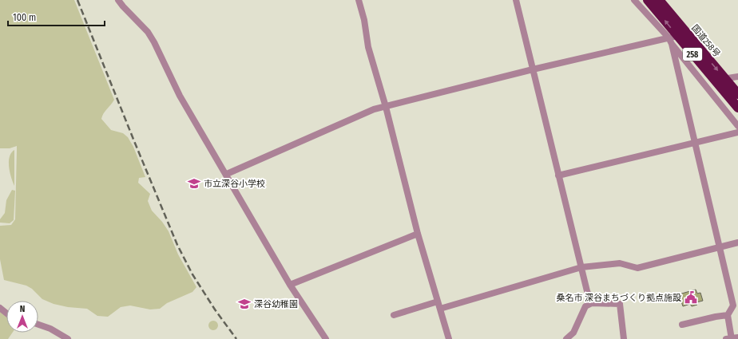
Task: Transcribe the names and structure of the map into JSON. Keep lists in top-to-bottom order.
{
  "streets": {
    "highway": ["国道258号", "258"]
  },
  "places": {
    "school or university": ["市立深谷小学校", "深谷幼稚園"],
    "public building": ["桑名市 深谷まちづくり拠点施設"]
  },
  "scale_bar": "100 m",
  "north": "top"
}
